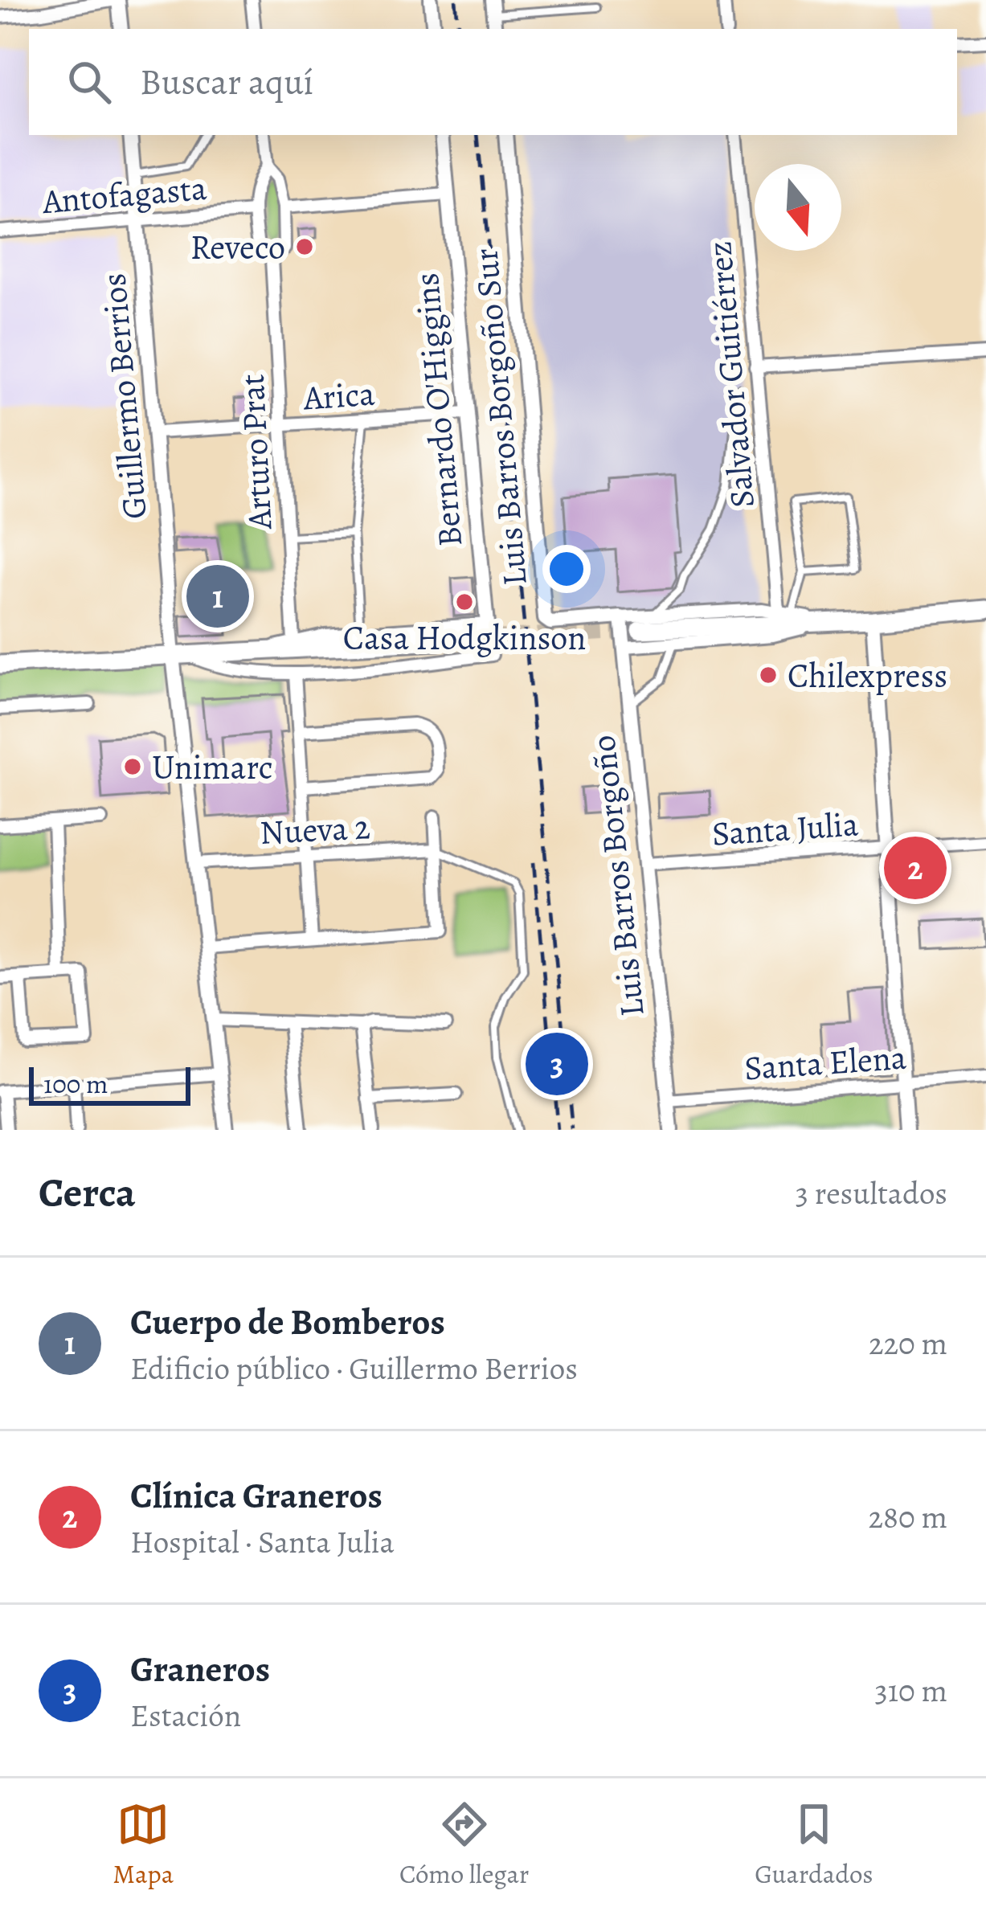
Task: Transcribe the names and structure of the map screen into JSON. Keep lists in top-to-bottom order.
{
  "streets": {
    "street": [
      "Antofagasta",
      "Salvador Guitiérrez",
      "Arica",
      "Guillermo Berrios",
      "Bernardo O'Higgins",
      "Luis Barros Borgoño Sur",
      "Arturo Prat",
      "Santa Julia",
      "Nueva 2",
      "Luis Barros Borgoño",
      "Santa Elena"
    ]
  },
  "crossings": [
    ["Antofagasta", "Guillermo Berrios"],
    ["Antofagasta", "Arturo Prat"],
    ["Arica", "Guillermo Berrios"],
    ["Arica", "Bernardo O'Higgins"],
    ["Arica", "Arturo Prat"],
    ["Guillermo Berrios", "Nueva 2"],
    ["Bernardo O'Higgins", "Arturo Prat"],
    ["Luis Barros Borgoño Sur", "Luis Barros Borgoño"],
    ["Santa Julia", "Luis Barros Borgoño"],
    ["Luis Barros Borgoño", "Santa Elena"]
  ],
  "places": [
    "Reveco",
    "Casa Hodgkinson",
    "Chilexpress",
    "Unimarc"
  ],
  "scale_bar": "100 m",
  "north": "bottom",
  "page": {
    "search": "Buscar aquí",
    "pins": ["1", "2", "3"],
    "scale": "100 m",
    "heading": ["Cerca", "3 resultados"],
    "list": [
      {
        "mark": "1",
        "name": "Cuerpo de Bomberos",
        "note": "Edificio público · Guillermo Berrios",
        "value": "220 m"
      },
      {
        "mark": "2",
        "name": "Clínica Graneros",
        "note": "Hospital · Santa Julia",
        "value": "280 m"
      },
      {
        "mark": "3",
        "name": "Graneros",
        "note": "Estación",
        "value": "310 m"
      }
    ],
    "nav": ["Mapa", "Cómo llegar", "Guardados"]
  }
}
